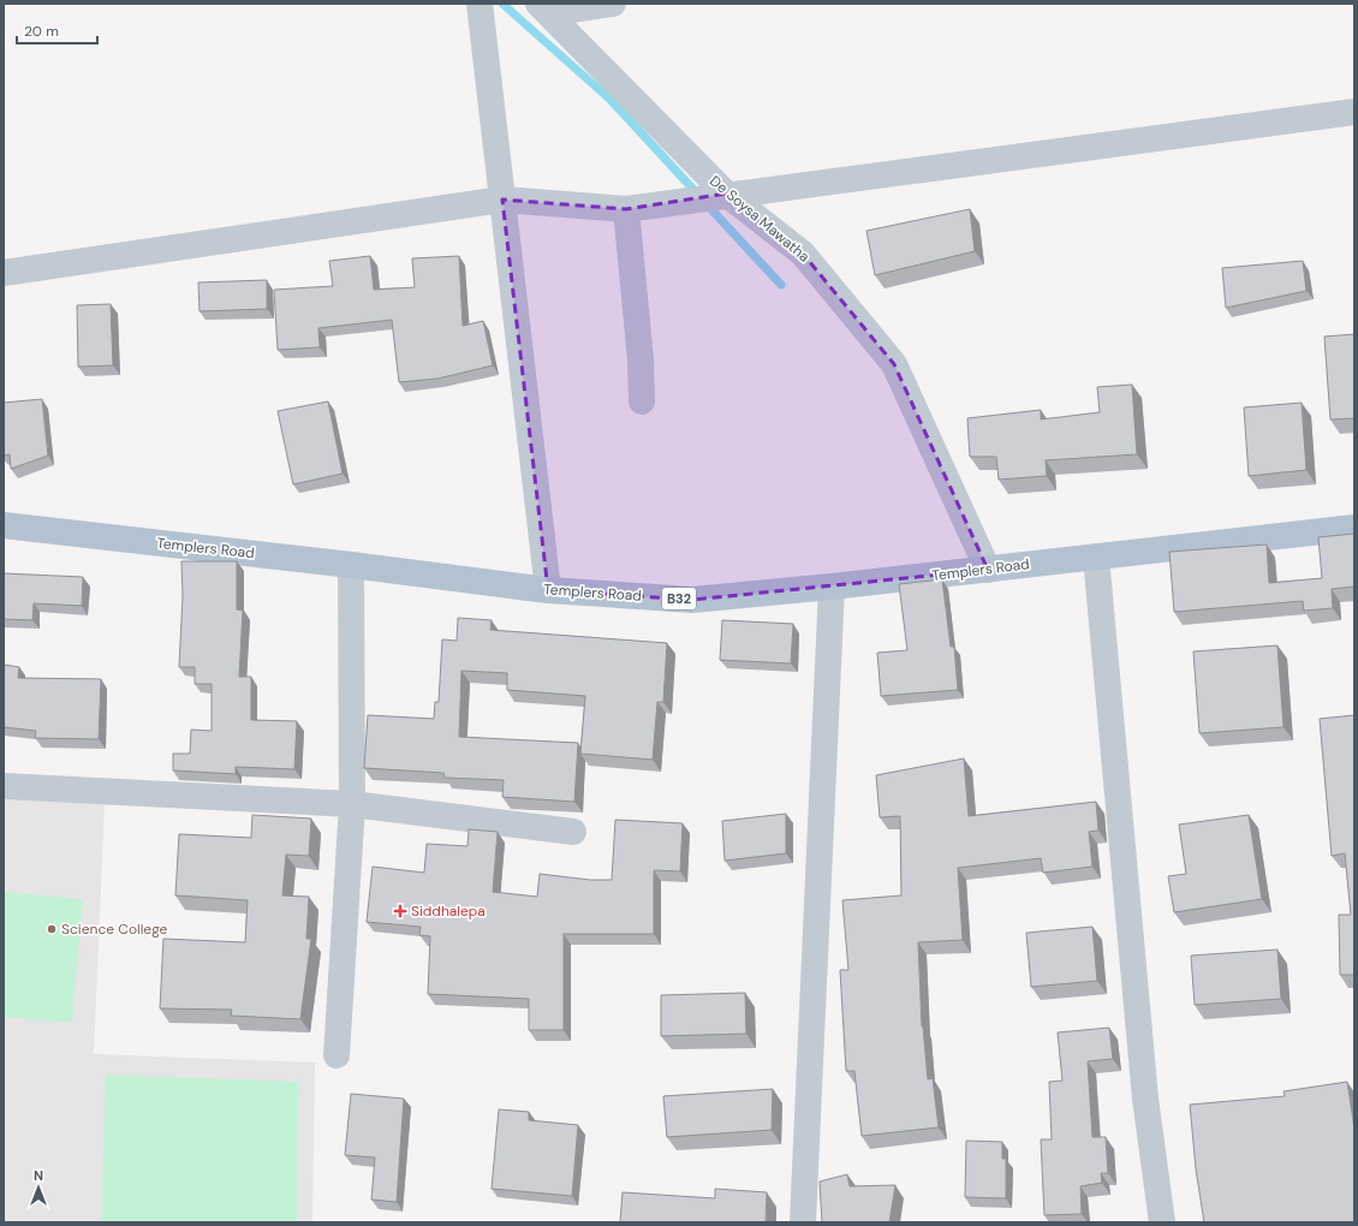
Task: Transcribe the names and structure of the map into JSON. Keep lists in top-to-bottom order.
{
  "streets": {
    "main road": ["Templers Road", "B32"],
    "street": ["De Soysa Mawatha"]
  },
  "crossings": [
    ["De Soysa Mawatha", "Templers Road"]
  ],
  "places": {
    "health": ["Siddhalepa"],
    "other": ["Science College"]
  },
  "scale_bar": "20 m",
  "north": "top"
}
